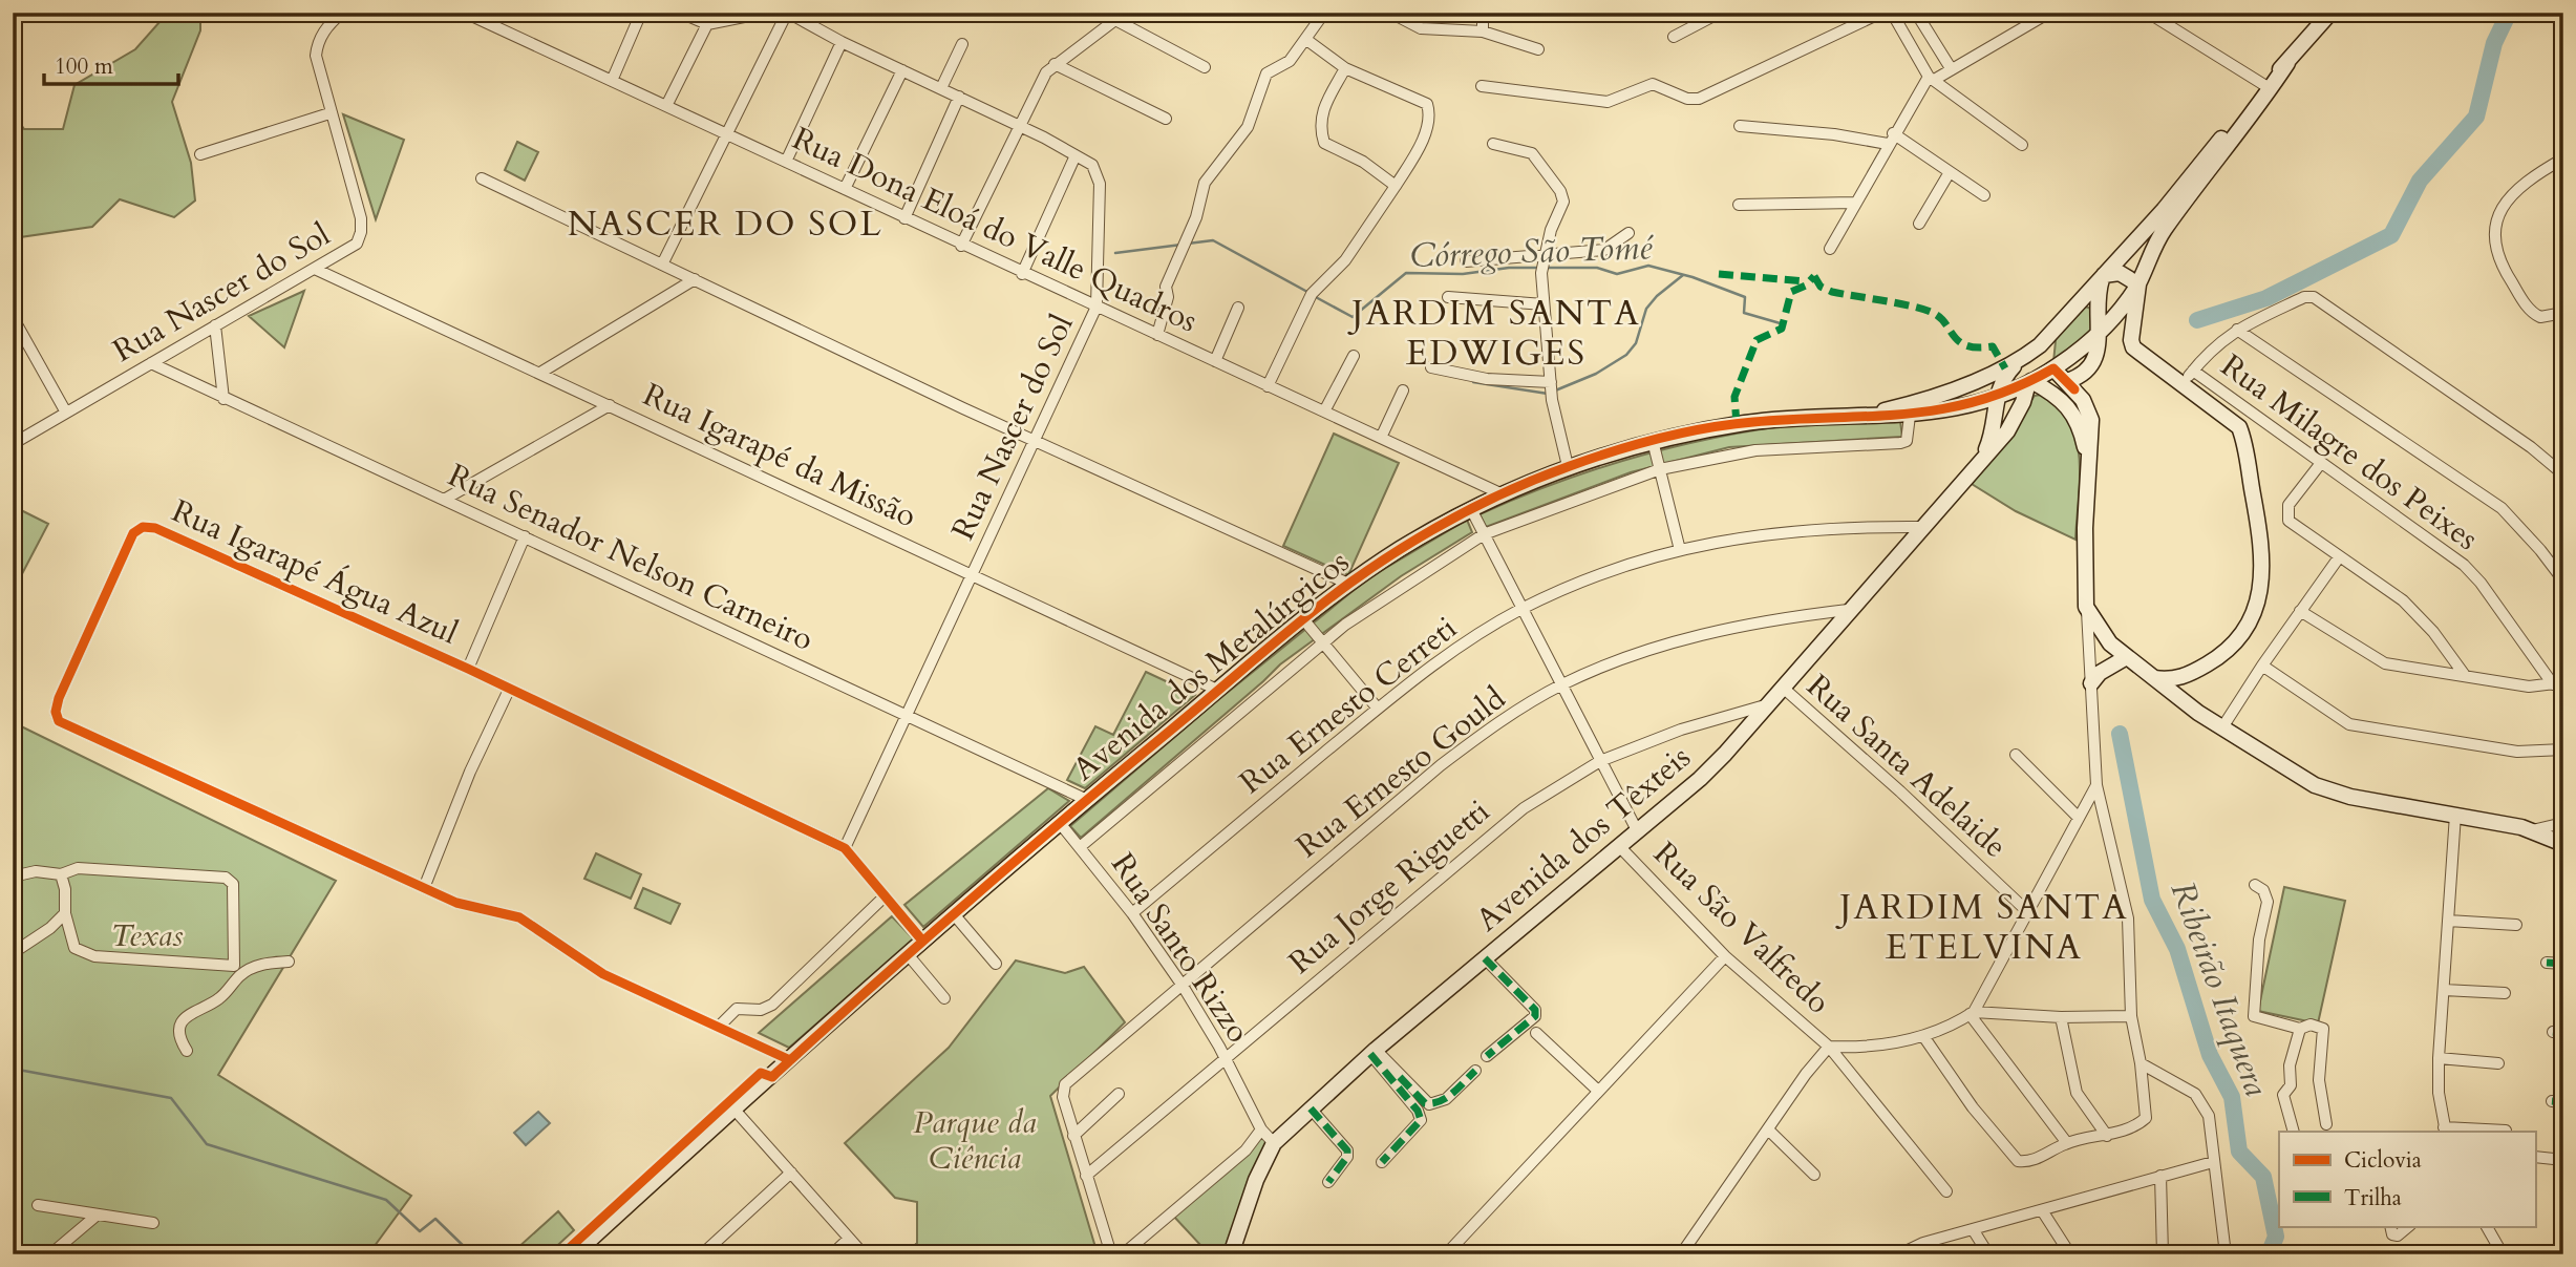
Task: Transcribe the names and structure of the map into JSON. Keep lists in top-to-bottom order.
{
  "streets": {
    "main road": ["Avenida dos Metalúrgicos", "Avenida dos Têxteis"],
    "street": [
      "Rua Dona Eloá do Valle Quadros",
      "Rua Nascer do Sol",
      "Rua Milagre dos Peixes",
      "Rua Igarapé da Missão",
      "Rua Senador Nelson Carneiro",
      "Rua Igarapé Água Azul",
      "Rua Ernesto Cerreti",
      "Rua Santa Adelaide",
      "Rua Ernesto Gould",
      "Rua Jorge Riguetti",
      "Rua São Valfredo",
      "Rua Santo Rizzo"
    ]
  },
  "crossings": [
    ["Rua Dona Eloá do Valle Quadros", "Rua Nascer do Sol"],
    ["Rua Dona Eloá do Valle Quadros", "Avenida dos Metalúrgicos"],
    ["Rua Nascer do Sol", "Rua Igarapé da Missão"],
    ["Rua Nascer do Sol", "Rua Senador Nelson Carneiro"],
    ["Rua Nascer do Sol", "Rua Igarapé Água Azul"],
    ["Rua Igarapé da Missão", "Avenida dos Metalúrgicos"],
    ["Rua Senador Nelson Carneiro", "Avenida dos Metalúrgicos"],
    ["Rua Igarapé Água Azul", "Avenida dos Metalúrgicos"],
    ["Avenida dos Metalúrgicos", "Avenida dos Têxteis"],
    ["Avenida dos Metalúrgicos", "Rua Santo Rizzo"],
    ["Rua Ernesto Cerreti", "Avenida dos Têxteis"],
    ["Rua Ernesto Cerreti", "Rua Santo Rizzo"],
    ["Rua Santa Adelaide", "Avenida dos Têxteis"],
    ["Rua Ernesto Gould", "Avenida dos Têxteis"],
    ["Rua Ernesto Gould", "Rua Santo Rizzo"],
    ["Avenida dos Têxteis", "Rua Jorge Riguetti"],
    ["Avenida dos Têxteis", "Rua São Valfredo"],
    ["Avenida dos Têxteis", "Rua Santo Rizzo"],
    ["Rua Jorge Riguetti", "Rua Santo Rizzo"]
  ],
  "districts": ["NASCER DO SOL", "JARDIM SANTA EDWIGES", "JARDIM SANTA ETELVINA"],
  "water": ["Córrego São Tomé", "Ribeirão Itaquera"],
  "parks": ["Texas", "Parque da Ciência"],
  "legend": ["Ciclovia", "Trilha"],
  "scale_bar": "100 m"
}
